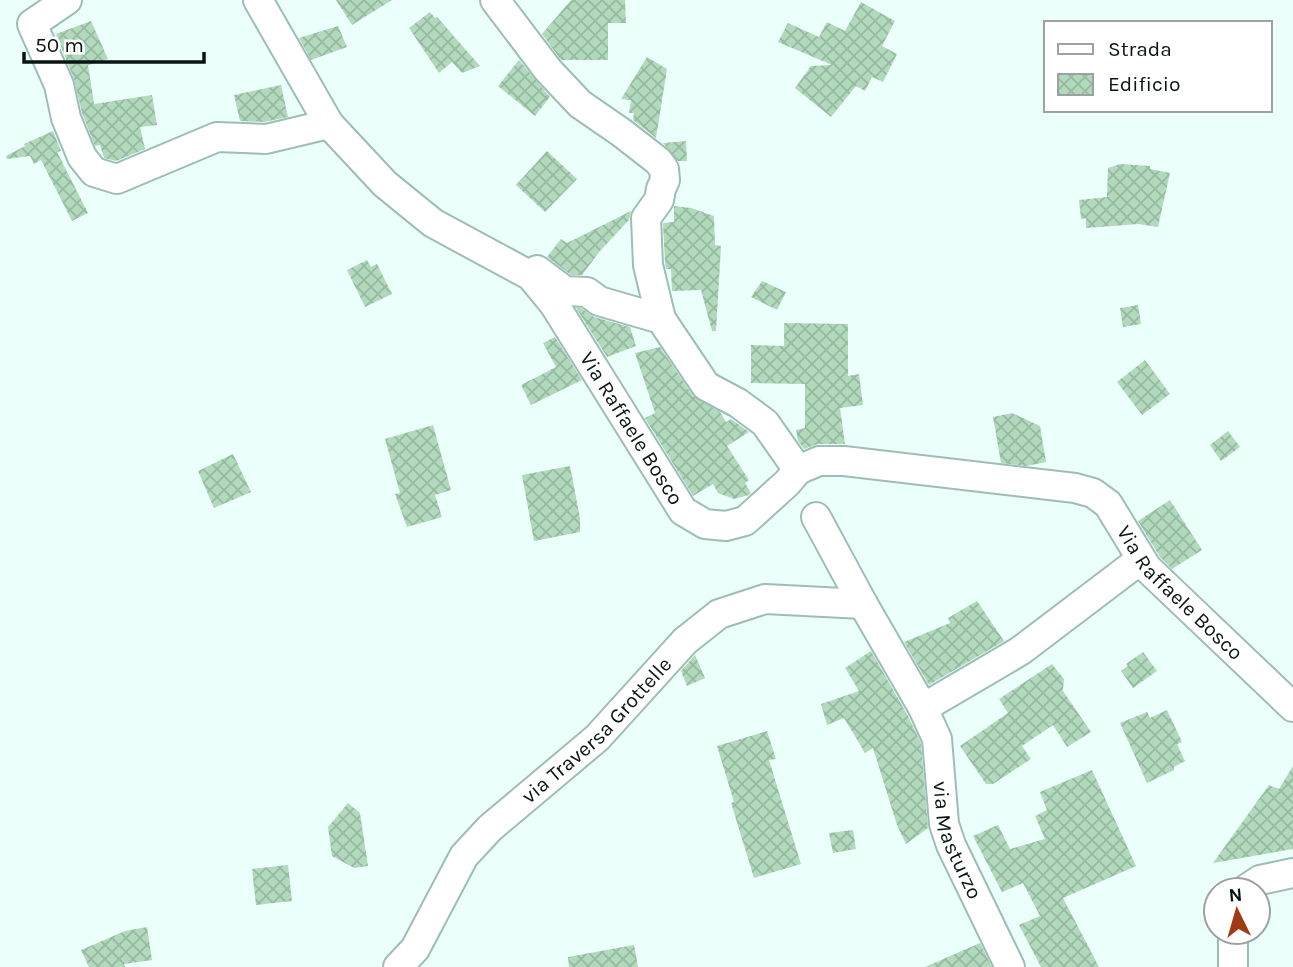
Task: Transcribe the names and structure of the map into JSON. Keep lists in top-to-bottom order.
{
  "streets": {
    "street": ["Via Raffaele Bosco", "via Traversa Grottelle", "via Masturzo"]
  },
  "legend": ["Strada", "Edificio"],
  "scale_bar": "50 m",
  "north": "top"
}
